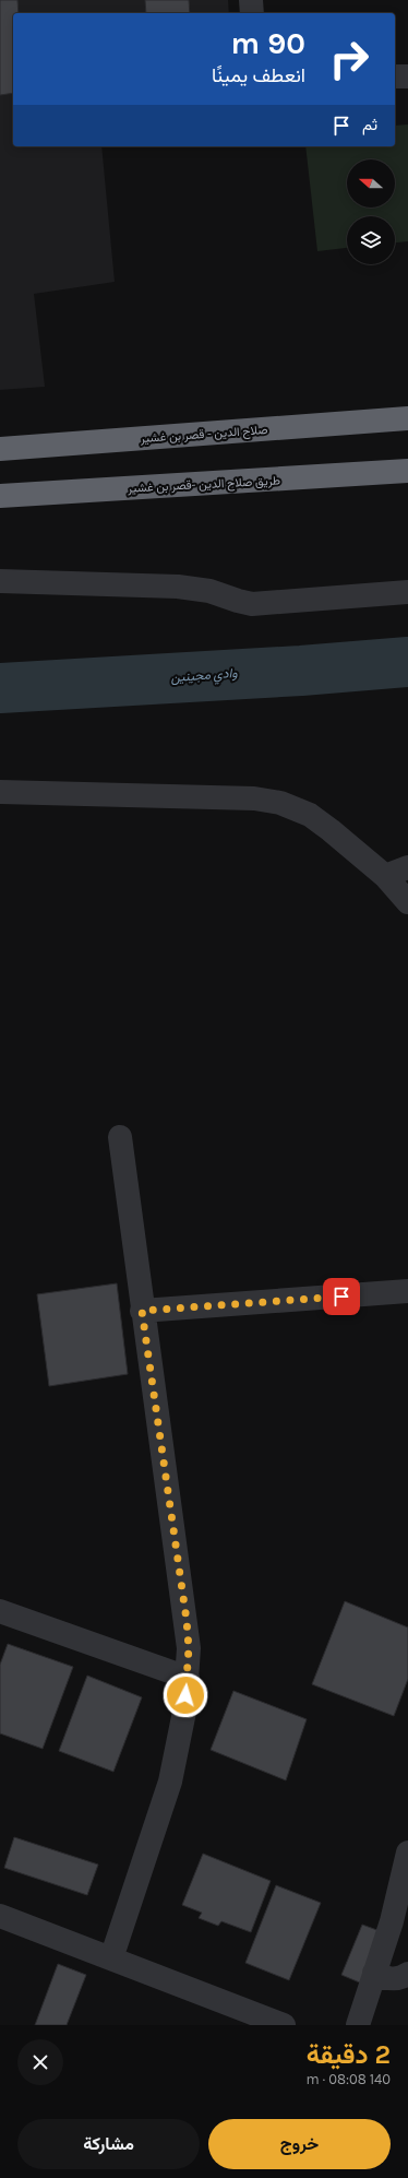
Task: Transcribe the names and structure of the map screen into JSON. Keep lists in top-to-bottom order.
{
  "streets": {
    "highway": ["صلاح الدين - قصر بن غشير", "طريق صلاح الدين -قصر بن غشير"]
  },
  "water": ["وادي مجينين"],
  "north": "left",
  "page": {
    "turn": ["90 m", "انعطف يمينًا"],
    "then": "ثم",
    "heading": ["2 دقيقة", "140 m · 08:08"],
    "buttons": ["خروج", "مشاركة"]
  }
}
